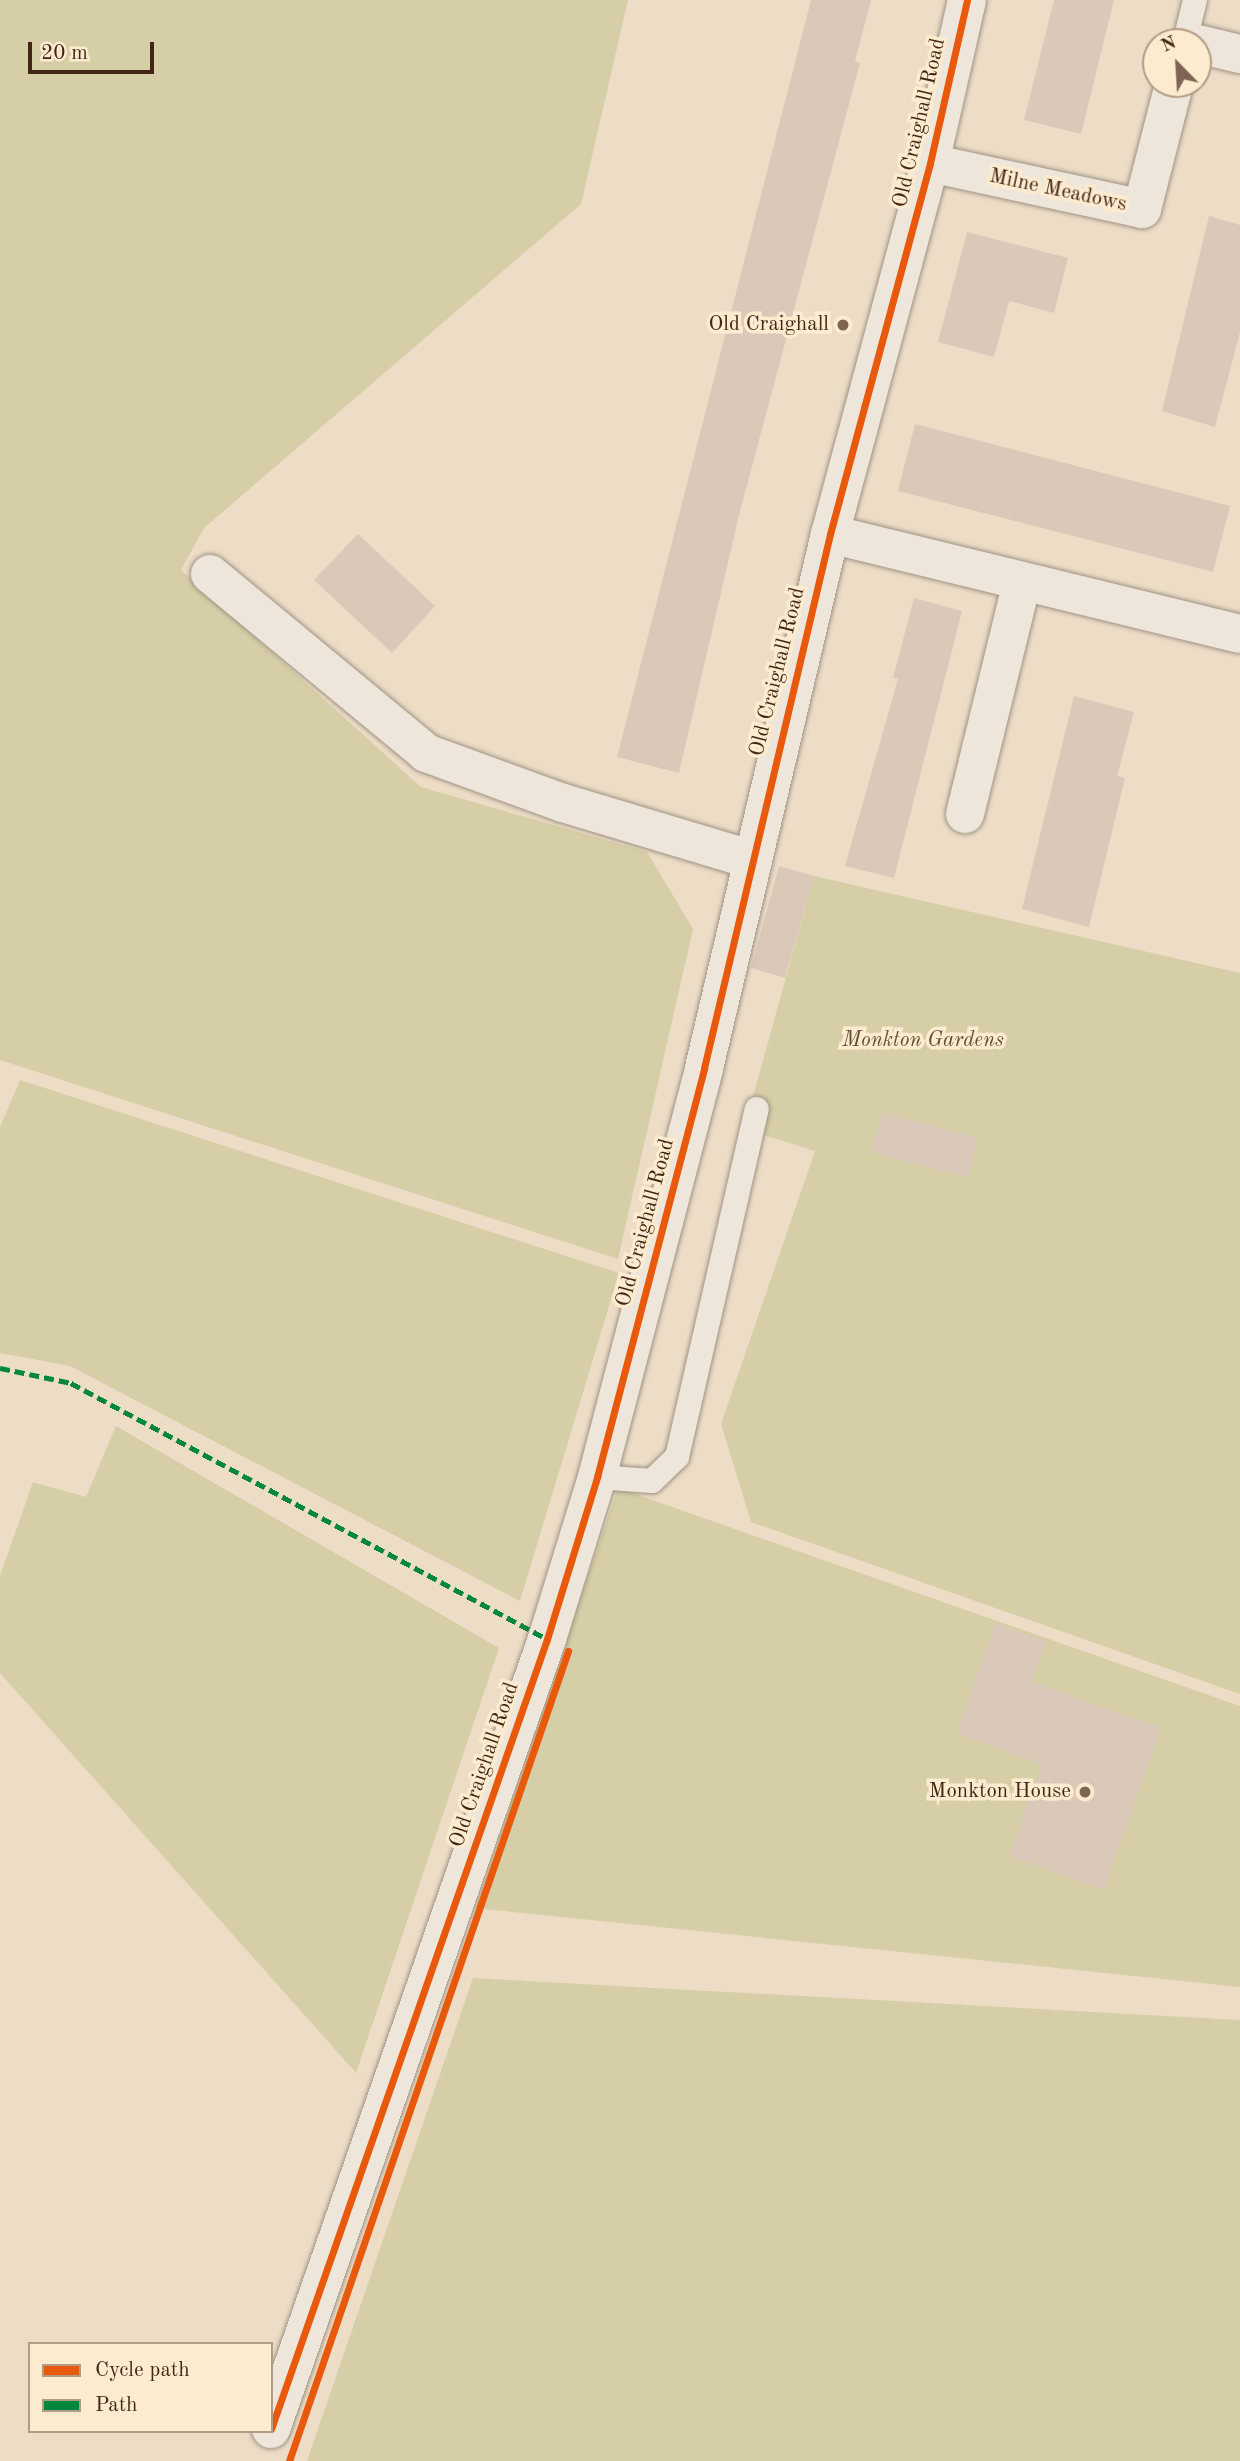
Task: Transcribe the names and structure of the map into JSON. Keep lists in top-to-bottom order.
{
  "streets": {
    "main road": ["Old Craighall Road", "Milne Meadows"]
  },
  "crossings": [
    ["Old Craighall Road", "Milne Meadows"]
  ],
  "parks": ["Monkton Gardens"],
  "places": ["Old Craighall", "Monkton House"],
  "legend": ["Cycle path", "Path"],
  "scale_bar": "20 m",
  "north": "top left"
}
